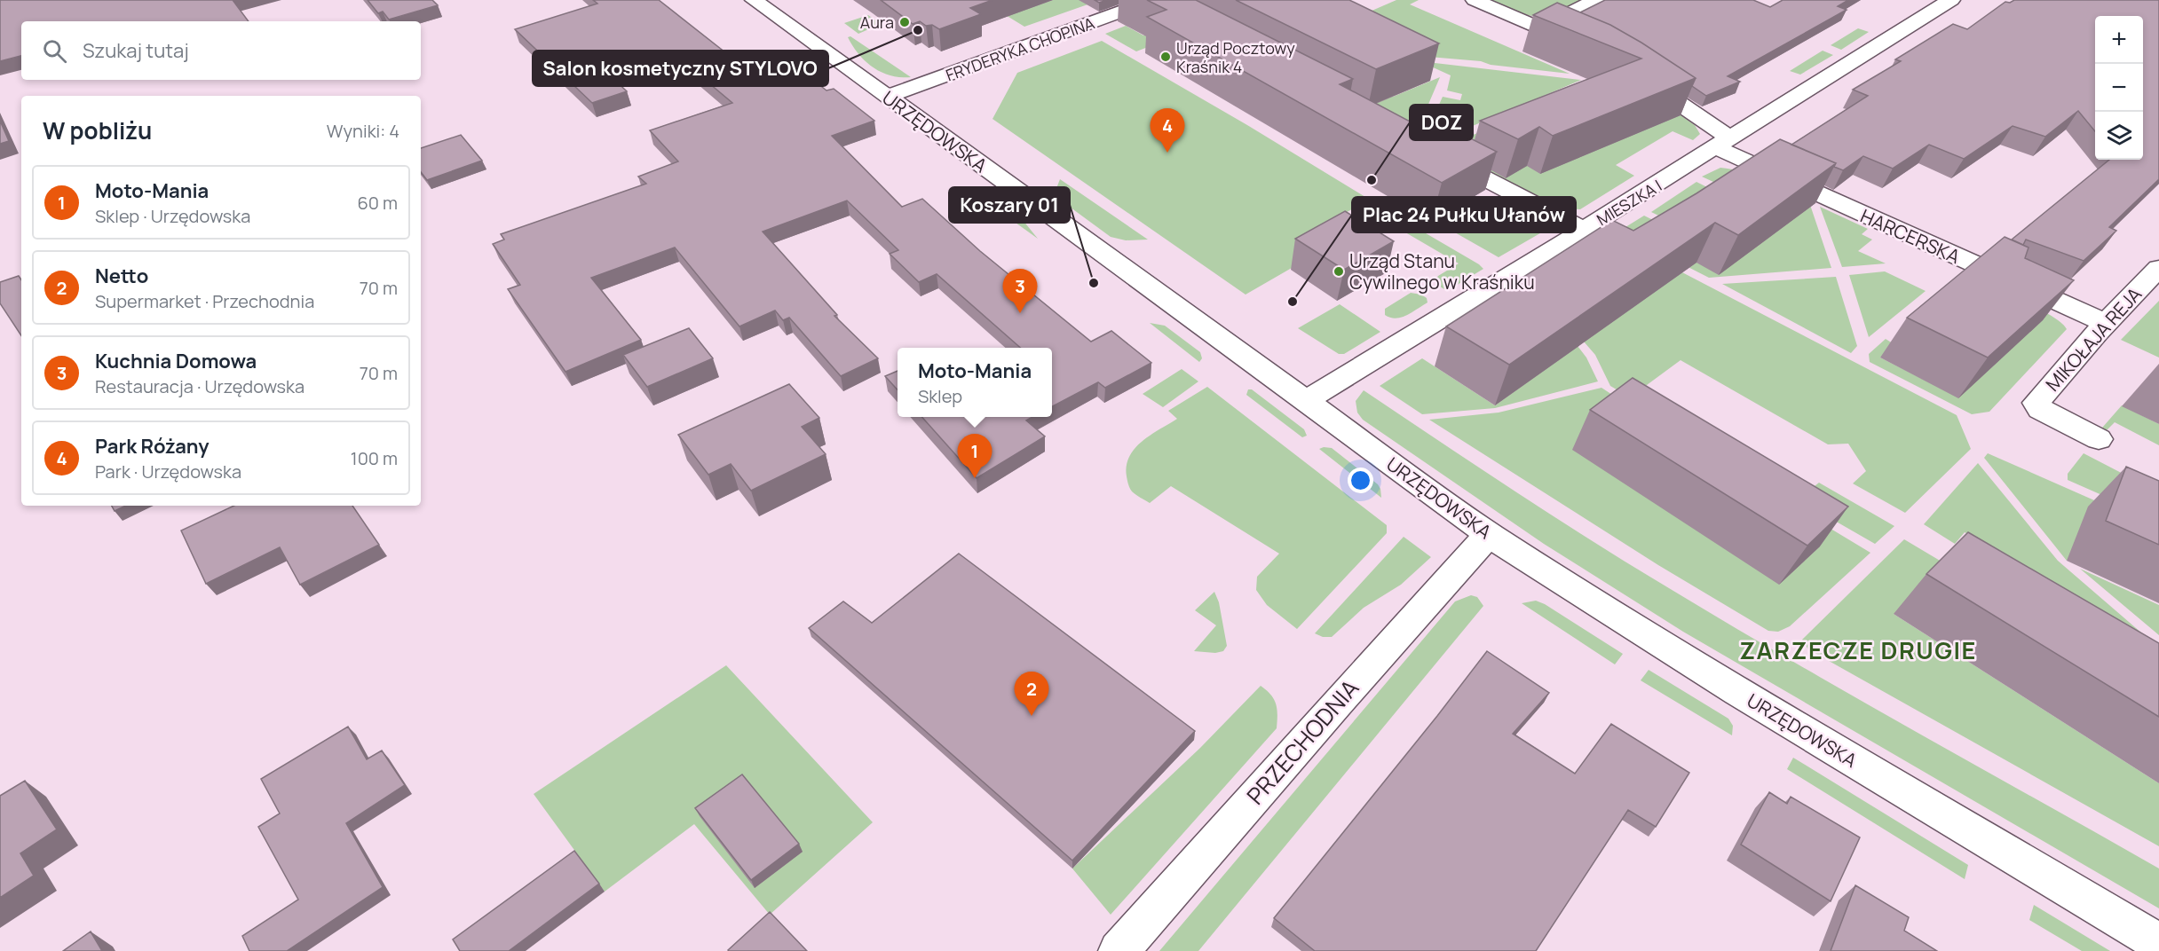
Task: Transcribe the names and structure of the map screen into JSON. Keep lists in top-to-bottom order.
{
  "streets": {
    "street": [
      "FRYDERYKA CHOPINA",
      "URZĘDOWSKA",
      "MIESZKA I",
      "HARCERSKA",
      "MIKOŁAJA REJA",
      "PRZECHODNIA"
    ]
  },
  "crossings": [
    ["FRYDERYKA CHOPINA", "URZĘDOWSKA"],
    ["URZĘDOWSKA", "MIESZKA I"],
    ["URZĘDOWSKA", "PRZECHODNIA"],
    ["MIESZKA I", "HARCERSKA"],
    ["HARCERSKA", "MIKOŁAJA REJA"]
  ],
  "districts": ["ZARZECZE DRUGIE"],
  "places": [
    "Aura",
    "Salon kosmetyczny STYLOVO",
    "Urząd Pocztowy Kraśnik 4",
    "DOZ",
    "Urząd Stanu Cywilnego w Kraśniku",
    "Koszary 01",
    "Plac 24 Pułku Ułanów"
  ],
  "page": {
    "map_buttons": ["+", "−"],
    "search": "Szukaj tutaj",
    "heading": ["W pobliżu", "Wyniki: 4"],
    "pins": [
      "4",
      "3",
      "1",
      "2"
    ],
    "list": [
      {
        "mark": "1",
        "name": "Moto-Mania",
        "note": "Sklep · Urzędowska",
        "value": "60 m"
      },
      {
        "mark": "2",
        "name": "Netto",
        "note": "Supermarket · Przechodnia",
        "value": "70 m"
      },
      {
        "mark": "3",
        "name": "Kuchnia Domowa",
        "note": "Restauracja · Urzędowska",
        "value": "70 m"
      },
      {
        "mark": "4",
        "name": "Park Różany",
        "note": "Park · Urzędowska",
        "value": "100 m"
      }
    ],
    "popup": ["Moto-Mania", "Sklep"]
  }
}
